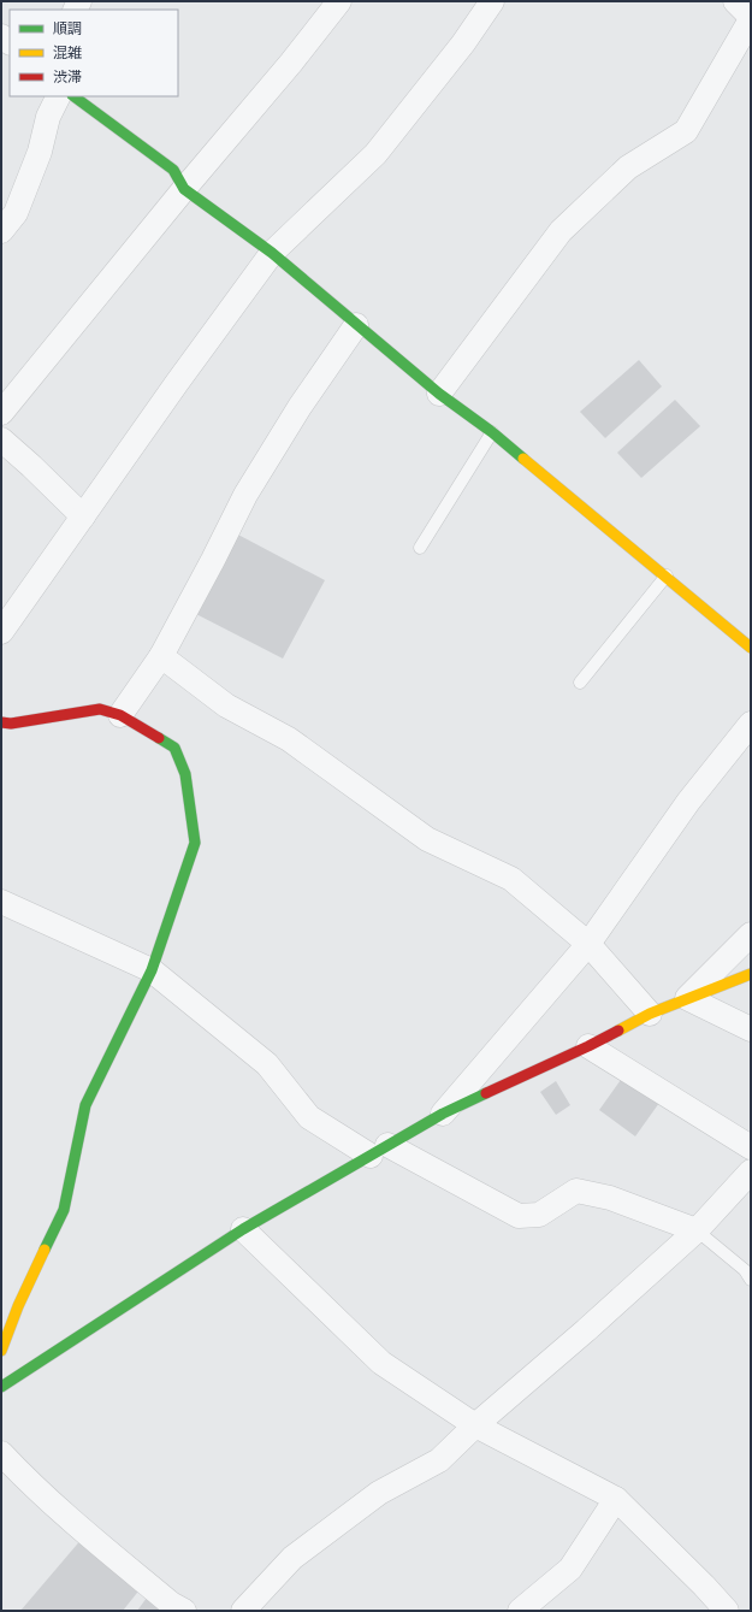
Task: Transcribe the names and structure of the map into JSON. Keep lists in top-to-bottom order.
{
  "legend": ["順調", "混雑", "渋滞"]
}
